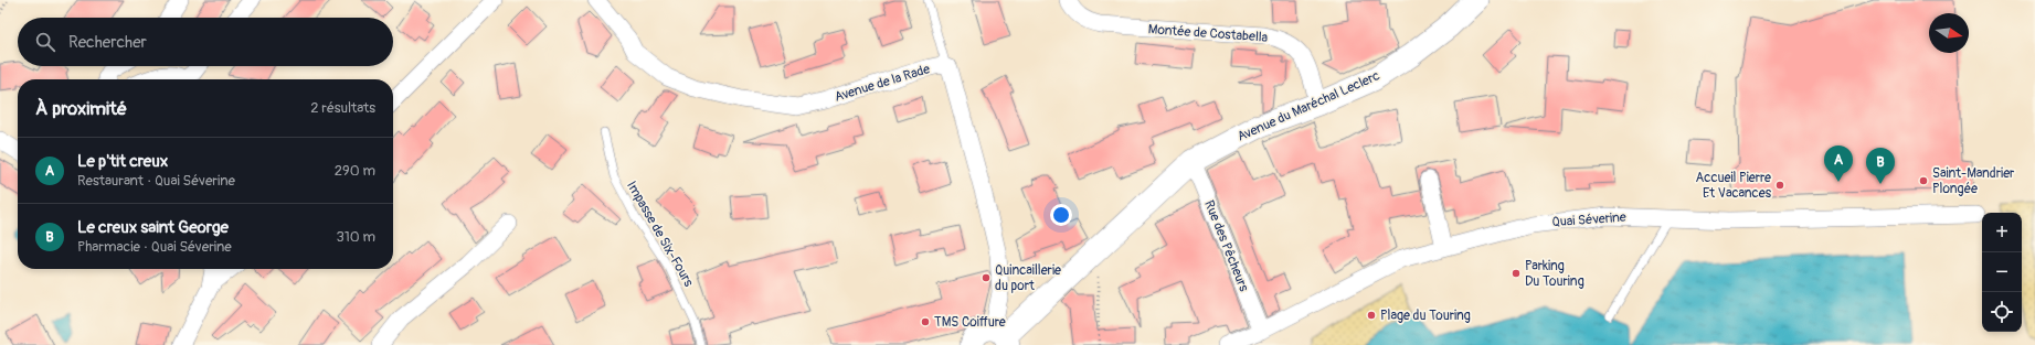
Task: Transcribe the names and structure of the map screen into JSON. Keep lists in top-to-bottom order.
{
  "streets": {
    "main road": ["Avenue du Maréchal Leclerc"],
    "street": [
      "Montée de Costabella",
      "Avenue de la Rade",
      "Quai Séverine",
      "Rue des Pêcheurs"
    ],
    "lane": ["Impasse de Six-Fours"]
  },
  "crossings": [
    ["Montée de Costabella", "Avenue du Maréchal Leclerc"],
    ["Avenue de la Rade", "Avenue du Maréchal Leclerc"],
    ["Avenue du Maréchal Leclerc", "Rue des Pêcheurs"],
    ["Quai Séverine", "Rue des Pêcheurs"]
  ],
  "places": [
    "Saint-Mandrier Plongée",
    "Accueil Pierre Et Vacances",
    "Parking Du Touring",
    "Quincaillerie du port",
    "Plage du Touring",
    "TMS Coiffure"
  ],
  "north": "right",
  "page": {
    "search": "Rechercher",
    "heading": ["À proximité", "2 résultats"],
    "list": [
      {
        "mark": "A",
        "name": "Le p'tit creux",
        "note": "Restaurant · Quai Séverine",
        "value": "290 m"
      },
      {
        "mark": "B",
        "name": "Le creux saint George",
        "note": "Pharmacie · Quai Séverine",
        "value": "310 m"
      }
    ],
    "pins": ["A", "B"],
    "map_buttons": ["+", "−"]
  }
}
